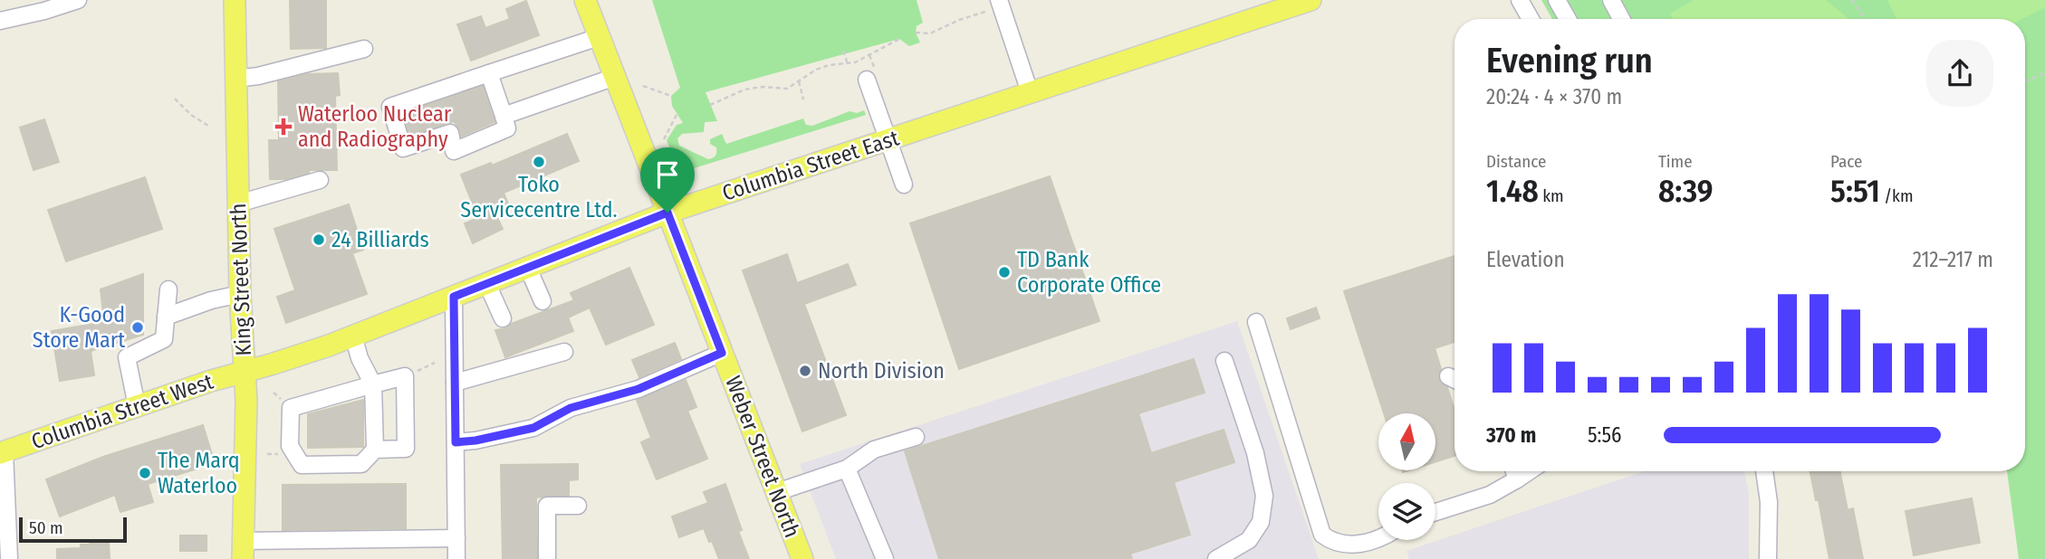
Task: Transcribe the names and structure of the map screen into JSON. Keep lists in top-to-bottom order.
{
  "streets": {
    "main road": [
      "Columbia Street East",
      "King Street North",
      "Columbia Street West",
      "Weber Street North"
    ]
  },
  "crossings": [
    ["Columbia Street East", "King Street North"],
    ["Columbia Street East", "Columbia Street West"],
    ["Columbia Street East", "Weber Street North"],
    ["King Street North", "Columbia Street West"]
  ],
  "places": {
    "health": ["Waterloo Nuclear and Radiography"],
    "other": [
      "Toko Servicecentre Ltd.",
      "24 Billiards",
      "TD Bank Corporate Office",
      "K-Good Store Mart",
      "North Division",
      "The Marq Waterloo"
    ]
  },
  "scale_bar": "50 m",
  "north": "top",
  "page": {
    "heading": ["Evening run", "20:24 · 4 × 370 m"],
    "stats": [
      ["Distance", "1.48 km"],
      ["Time", "8:39"],
      ["Pace", "5:51 /km"]
    ],
    "chart": ["Elevation", "212–217 m"],
    "list": [
      {
        "name": "370 m",
        "note": "5:56"
      }
    ],
    "scale": "50 m"
  }
}
